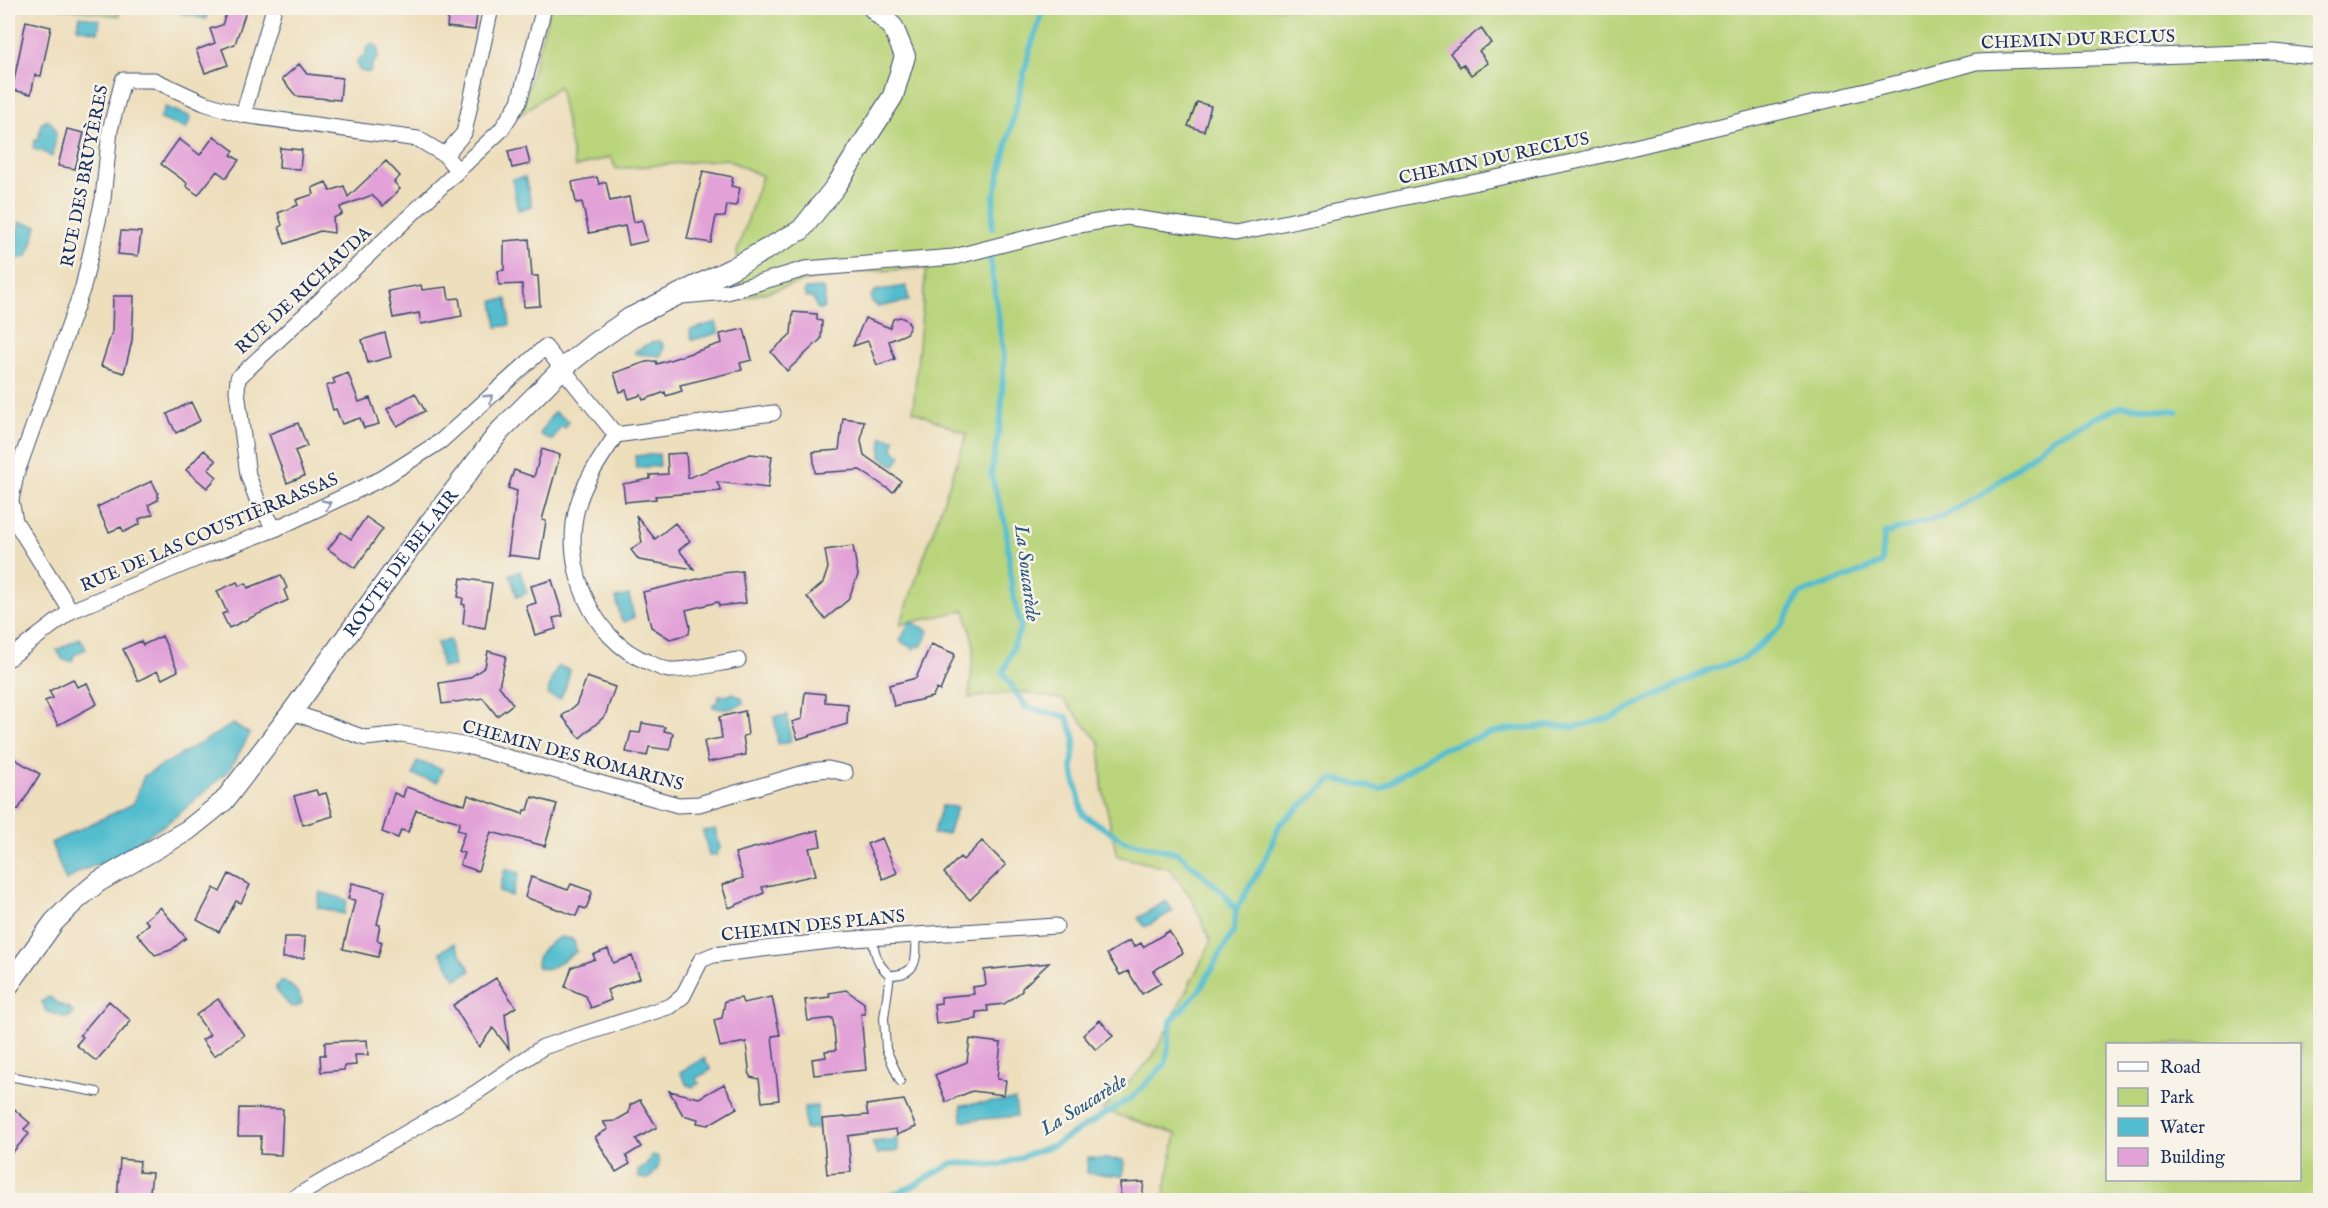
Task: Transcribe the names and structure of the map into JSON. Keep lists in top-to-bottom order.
{
  "streets": {
    "street": [
      "CHEMIN DU RECLUS",
      "RUE DES BRUYÈRES",
      "RUE DE RICHAUDA",
      "RUE DE LAS COUSTIÈRRASSAS",
      "ROUTE DE BEL AIR",
      "CHEMIN DES ROMARINS",
      "CHEMIN DES PLANS"
    ]
  },
  "crossings": [
    ["CHEMIN DU RECLUS", "ROUTE DE BEL AIR"],
    ["RUE DES BRUYÈRES", "RUE DE LAS COUSTIÈRRASSAS"],
    ["RUE DE RICHAUDA", "RUE DE LAS COUSTIÈRRASSAS"],
    ["RUE DE LAS COUSTIÈRRASSAS", "ROUTE DE BEL AIR"],
    ["ROUTE DE BEL AIR", "CHEMIN DES ROMARINS"]
  ],
  "one_way": ["RUE DE LAS COUSTIÈRRASSAS"],
  "water": ["La Soucarède"],
  "legend": [
    "Road",
    "Park",
    "Water",
    "Building"
  ]
}
